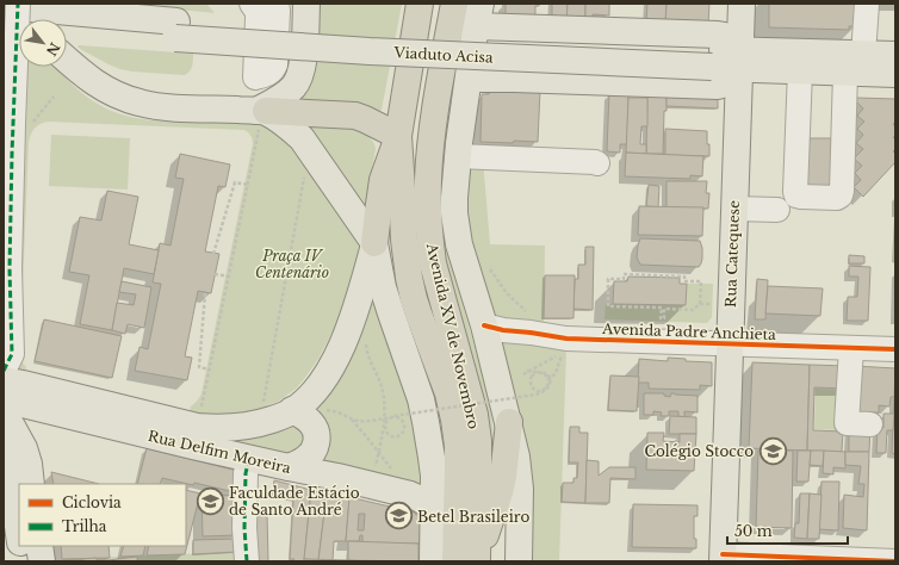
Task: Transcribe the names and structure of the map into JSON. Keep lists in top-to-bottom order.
{
  "streets": {
    "highway": ["Avenida XV de Novembro"],
    "main road": ["Viaduto Acisa", "Rua Catequese", "Rua Delfim Moreira"],
    "street": ["Avenida Padre Anchieta"]
  },
  "crossings": [
    ["Viaduto Acisa", "Rua Catequese"],
    ["Rua Catequese", "Avenida Padre Anchieta"],
    ["Avenida Padre Anchieta", "Avenida XV de Novembro"]
  ],
  "parks": ["Praça IV Centenário"],
  "places": {
    "school or university": ["Colégio Stocco", "Faculdade Estácio de Santo André", "Betel Brasileiro"]
  },
  "legend": ["Ciclovia", "Trilha"],
  "scale_bar": "50 m",
  "north": "bottom right"
}
